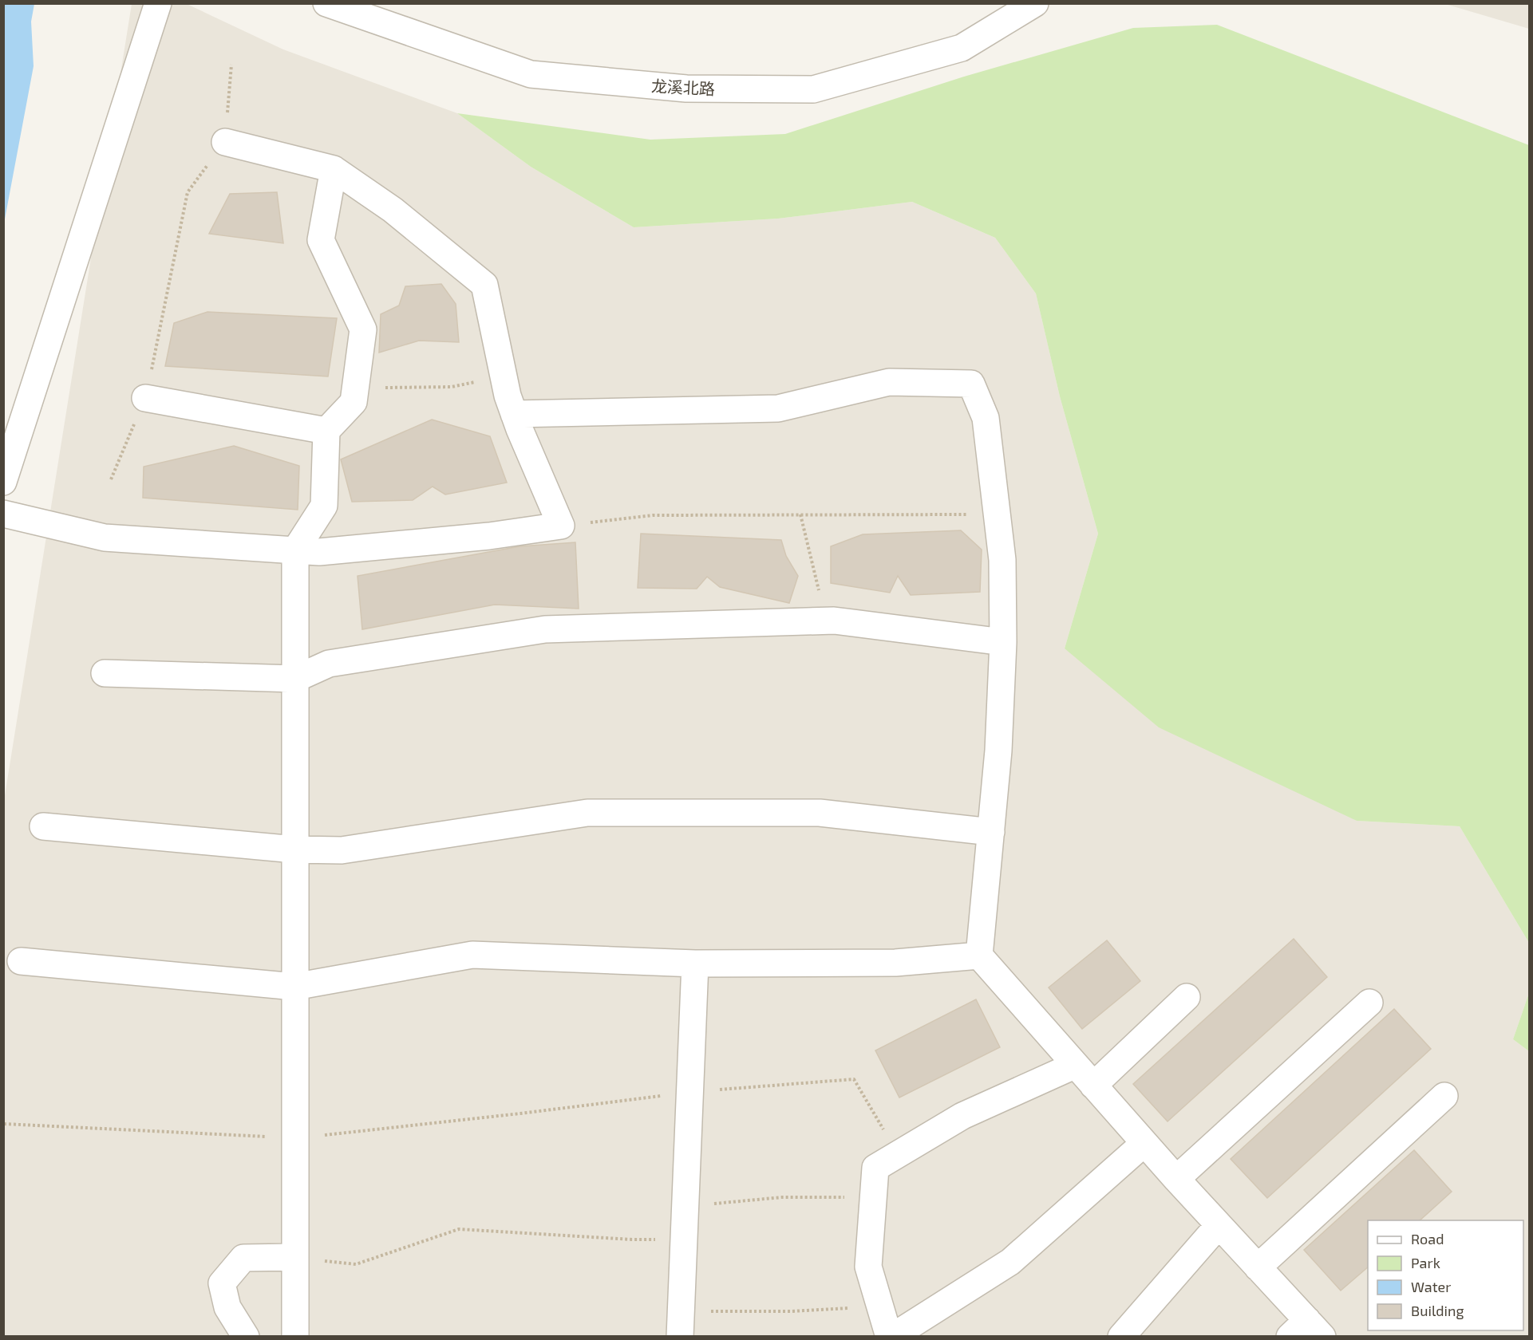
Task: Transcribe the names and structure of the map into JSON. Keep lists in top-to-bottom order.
{
  "streets": {
    "street": ["龙溪北路"]
  },
  "legend": [
    "Road",
    "Park",
    "Water",
    "Building"
  ]
}
